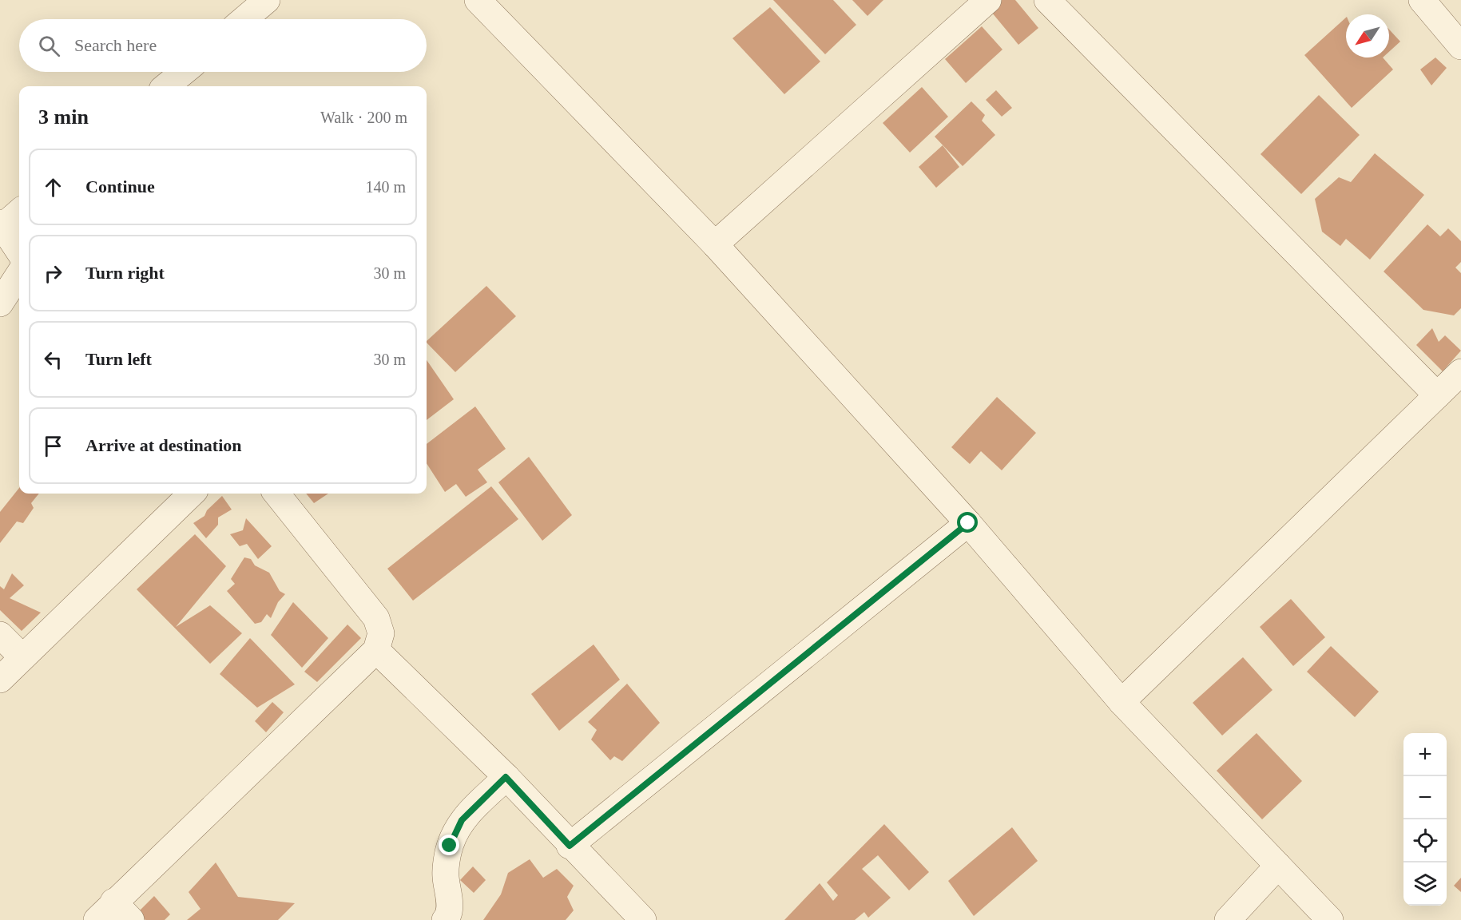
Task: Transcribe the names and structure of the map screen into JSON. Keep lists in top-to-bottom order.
{
  "north": "bottom left",
  "page": {
    "search": "Search here",
    "heading": ["3 min", "Walk · 200 m"],
    "list": [
      ["Continue", "140 m"],
      ["Turn right", "30 m"],
      ["Turn left", "30 m"],
      "Arrive at destination"
    ],
    "map_buttons": ["+", "−"]
  }
}
